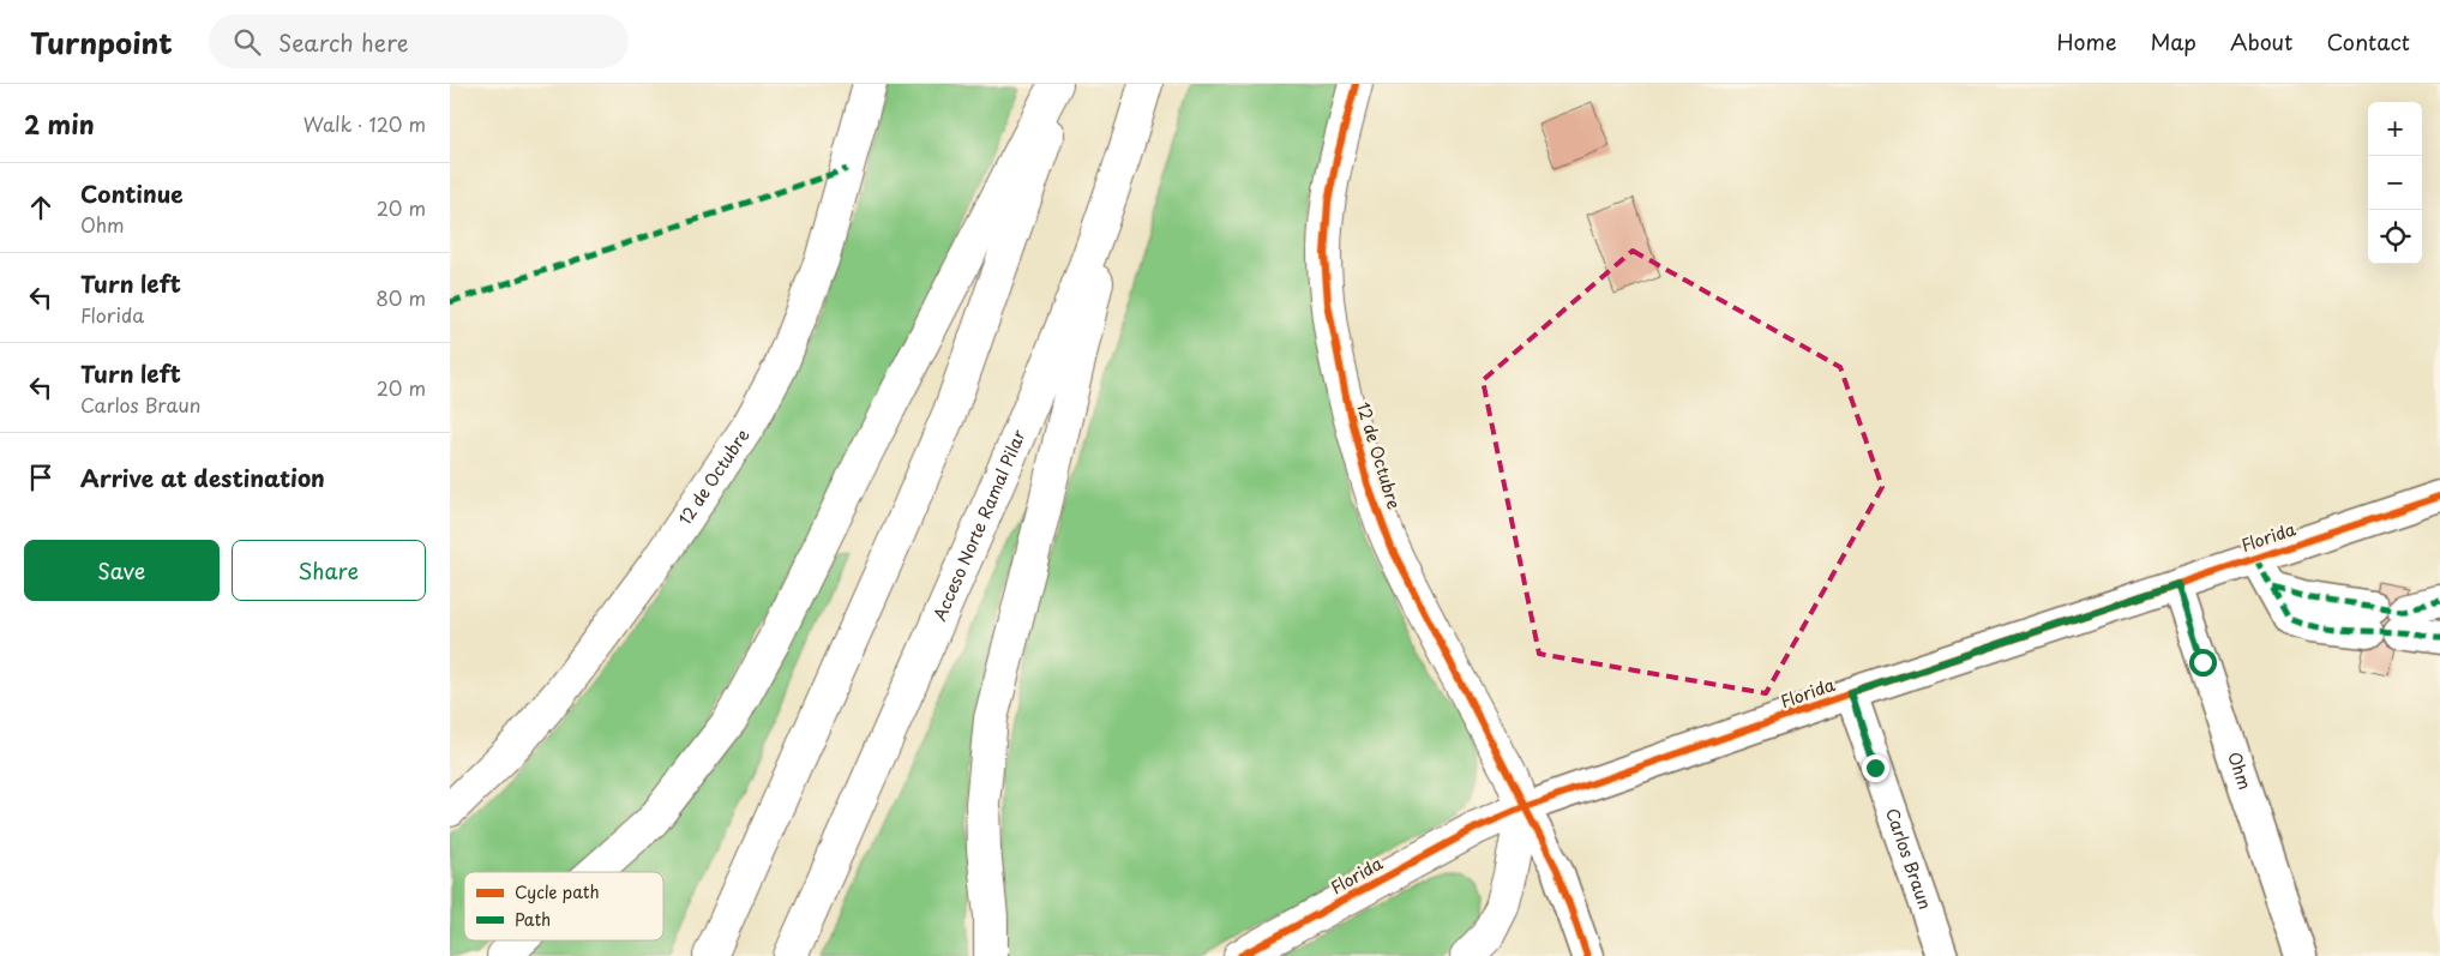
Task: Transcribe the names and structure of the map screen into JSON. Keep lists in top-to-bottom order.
{
  "streets": {
    "main road": ["12 de Octubre", "Acceso Norte Ramal Pilar", "Florida"],
    "street": ["Ohm", "Carlos Braun"]
  },
  "crossings": [
    ["12 de Octubre", "Florida"],
    ["Florida", "Ohm"],
    ["Florida", "Carlos Braun"]
  ],
  "legend": ["Cycle path", "Path"],
  "page": {
    "header": "Turnpoint",
    "search": "Search here",
    "nav": [
      "Home",
      "Map",
      "About",
      "Contact"
    ],
    "heading": ["2 min", "Walk · 120 m"],
    "map_buttons": ["+", "−"],
    "list": [
      ["Continue", "Ohm", "20 m"],
      ["Turn left", "Florida", "80 m"],
      ["Turn left", "Carlos Braun", "20 m"],
      "Arrive at destination"
    ],
    "buttons": ["Save", "Share"]
  }
}
